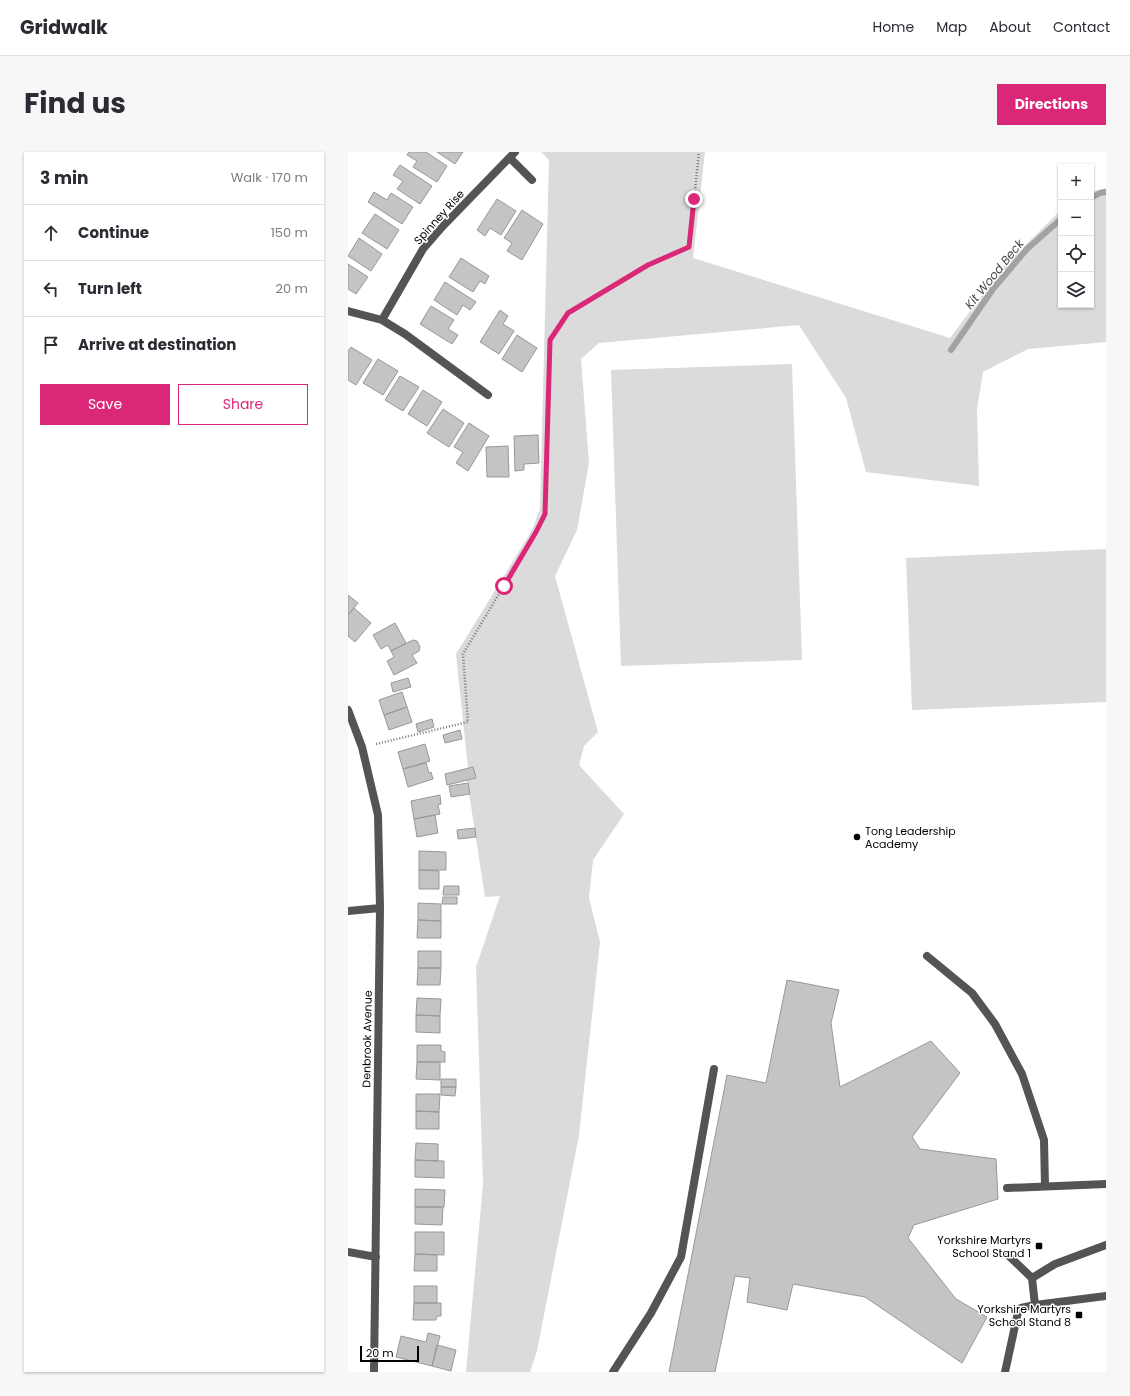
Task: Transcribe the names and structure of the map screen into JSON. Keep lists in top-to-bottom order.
{
  "streets": {
    "street": ["Spinney Rise", "Denbrook Avenue"]
  },
  "water": ["Kit Wood Beck"],
  "places": {
    "other": ["Tong Leadership Academy"],
    "transit": ["Yorkshire Martyrs School Stand 1", "Yorkshire Martyrs School Stand 8"]
  },
  "scale_bar": "20 m",
  "page": {
    "header": "Gridwalk",
    "nav": [
      "Home",
      "Map",
      "About",
      "Contact"
    ],
    "title": "Find us",
    "buttons": [
      "Directions",
      ["Save", "Share"]
    ],
    "heading": ["3 min", "Walk · 170 m"],
    "map_buttons": ["+", "−"],
    "list": [
      ["Continue", "150 m"],
      ["Turn left", "20 m"],
      "Arrive at destination"
    ],
    "scale": "20 m"
  }
}
